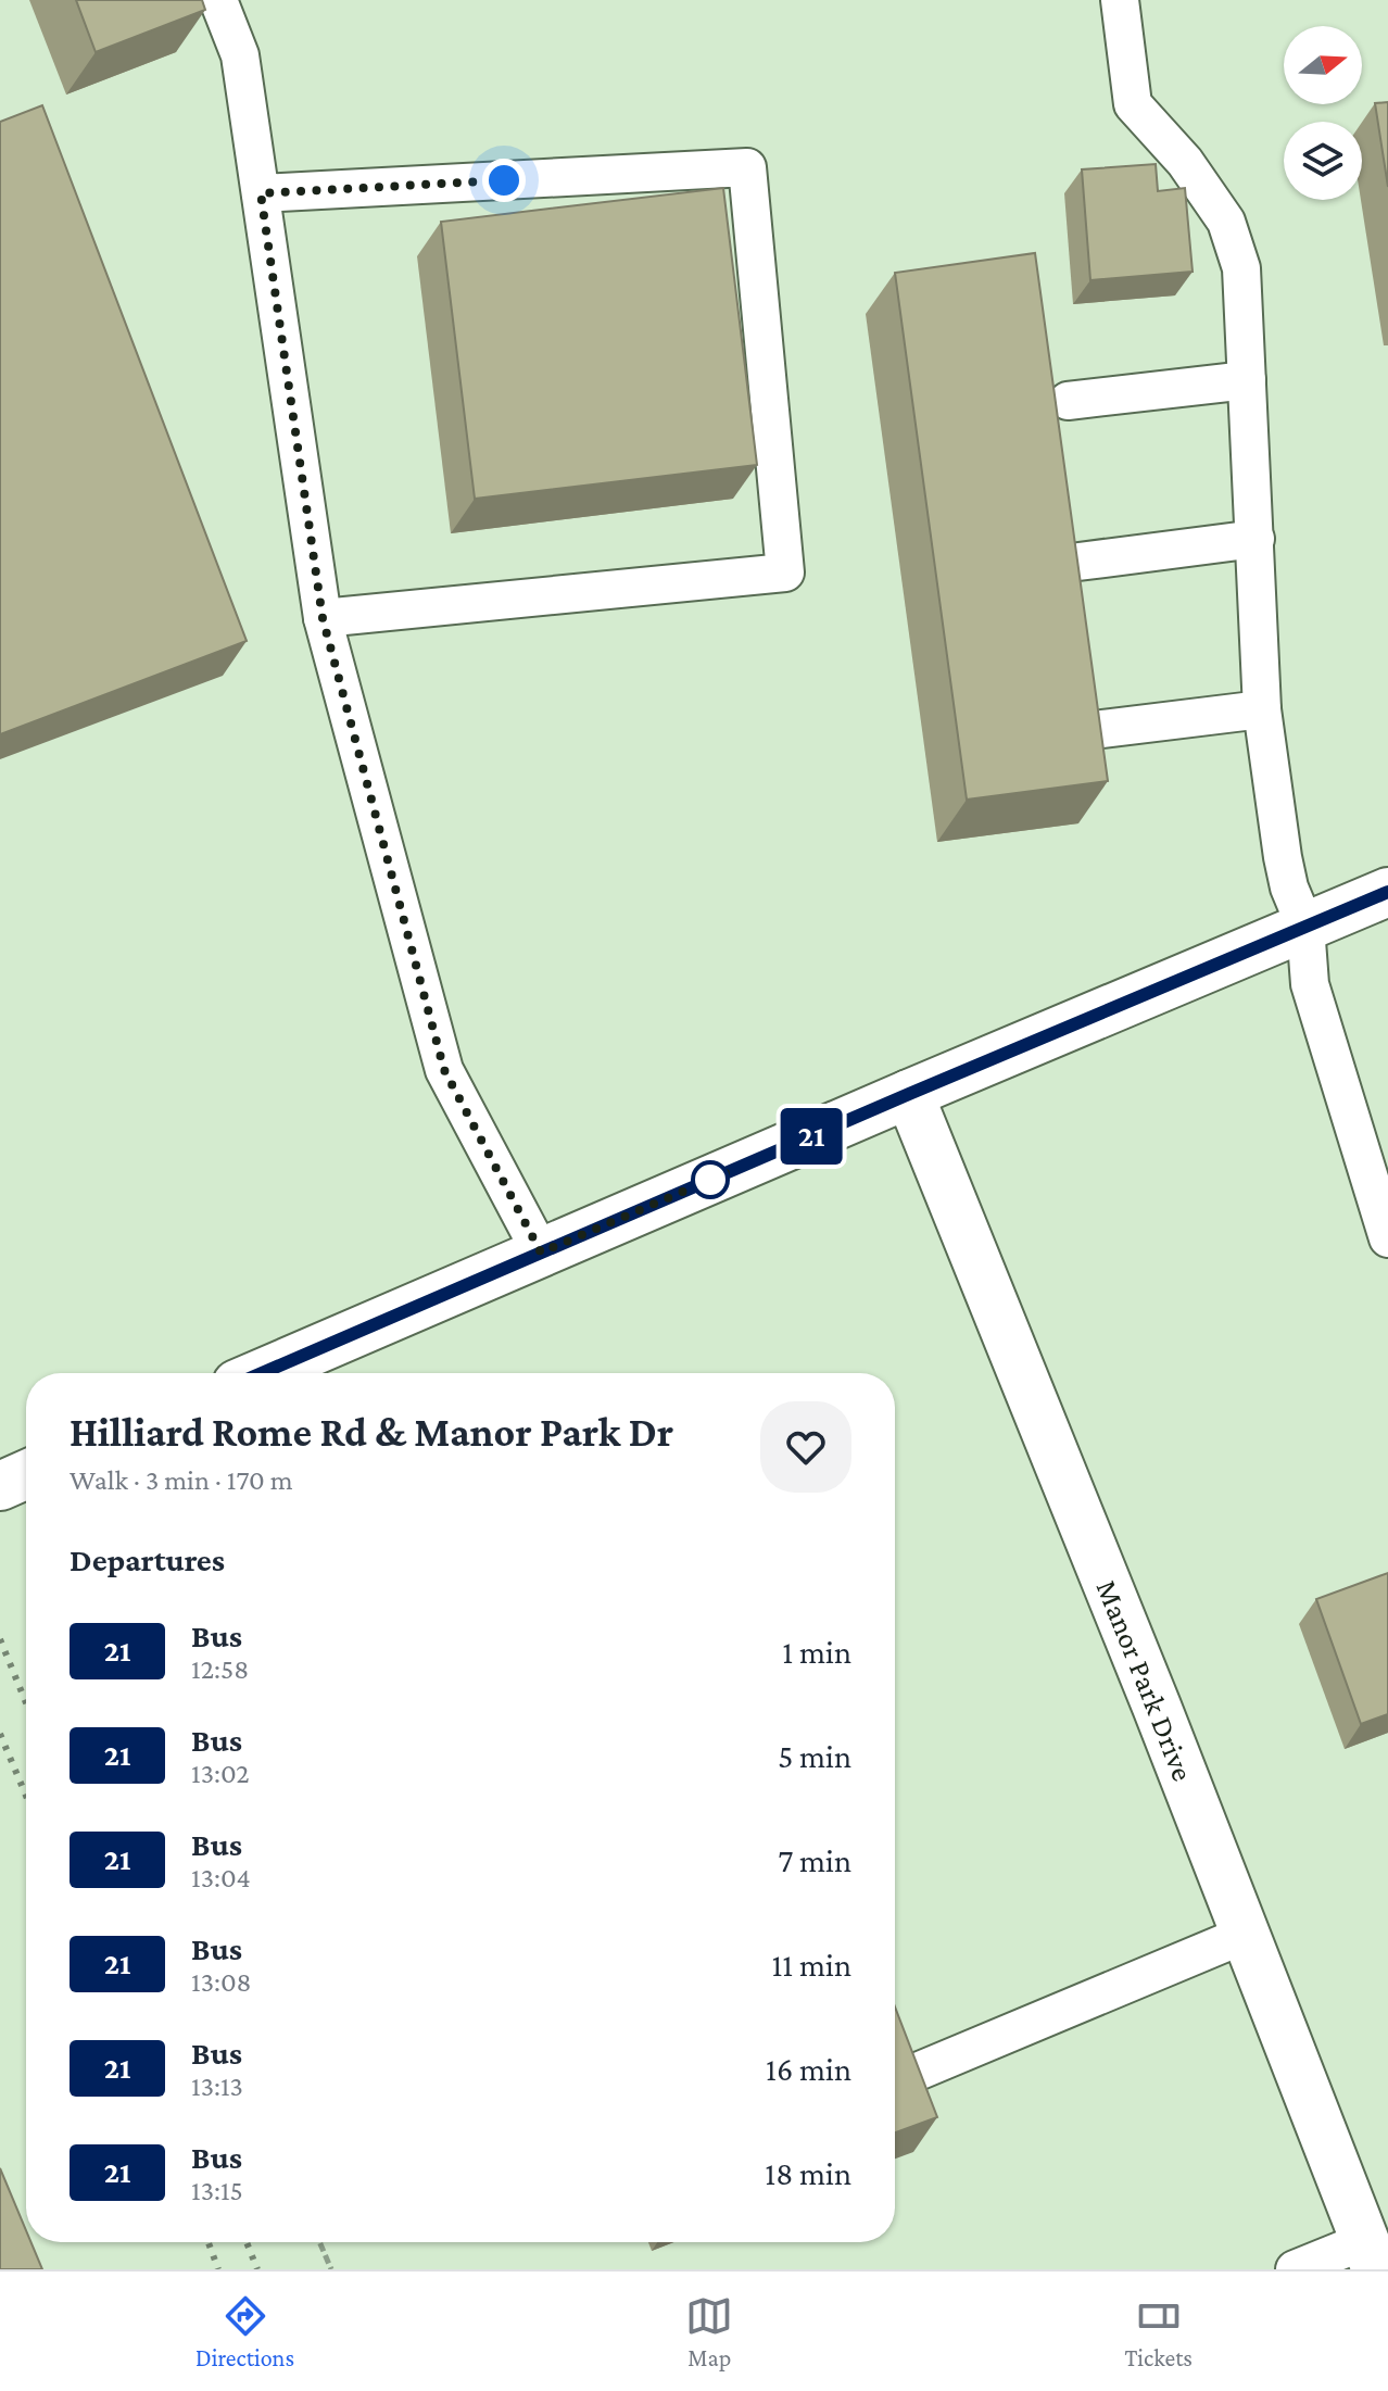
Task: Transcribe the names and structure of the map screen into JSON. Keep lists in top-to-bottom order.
{
  "streets": {
    "main road": ["Manor Park Drive"]
  },
  "lines": ["bus line 21"],
  "north": "right",
  "page": {
    "on_map": "21",
    "heading": [
      ["Hilliard Rome Rd & Manor Park Dr", "Walk · 3 min · 170 m"],
      "Departures"
    ],
    "list": [
      {
        "mark": "21",
        "name": "Bus",
        "note": "12:58",
        "value": "1 min"
      },
      {
        "mark": "21",
        "name": "Bus",
        "note": "13:02",
        "value": "5 min"
      },
      {
        "mark": "21",
        "name": "Bus",
        "note": "13:04",
        "value": "7 min"
      },
      {
        "mark": "21",
        "name": "Bus",
        "note": "13:08",
        "value": "11 min"
      },
      {
        "mark": "21",
        "name": "Bus",
        "note": "13:13",
        "value": "16 min"
      },
      {
        "mark": "21",
        "name": "Bus",
        "note": "13:15",
        "value": "18 min"
      }
    ],
    "tabs": ["Directions", "Map", "Tickets"]
  }
}
